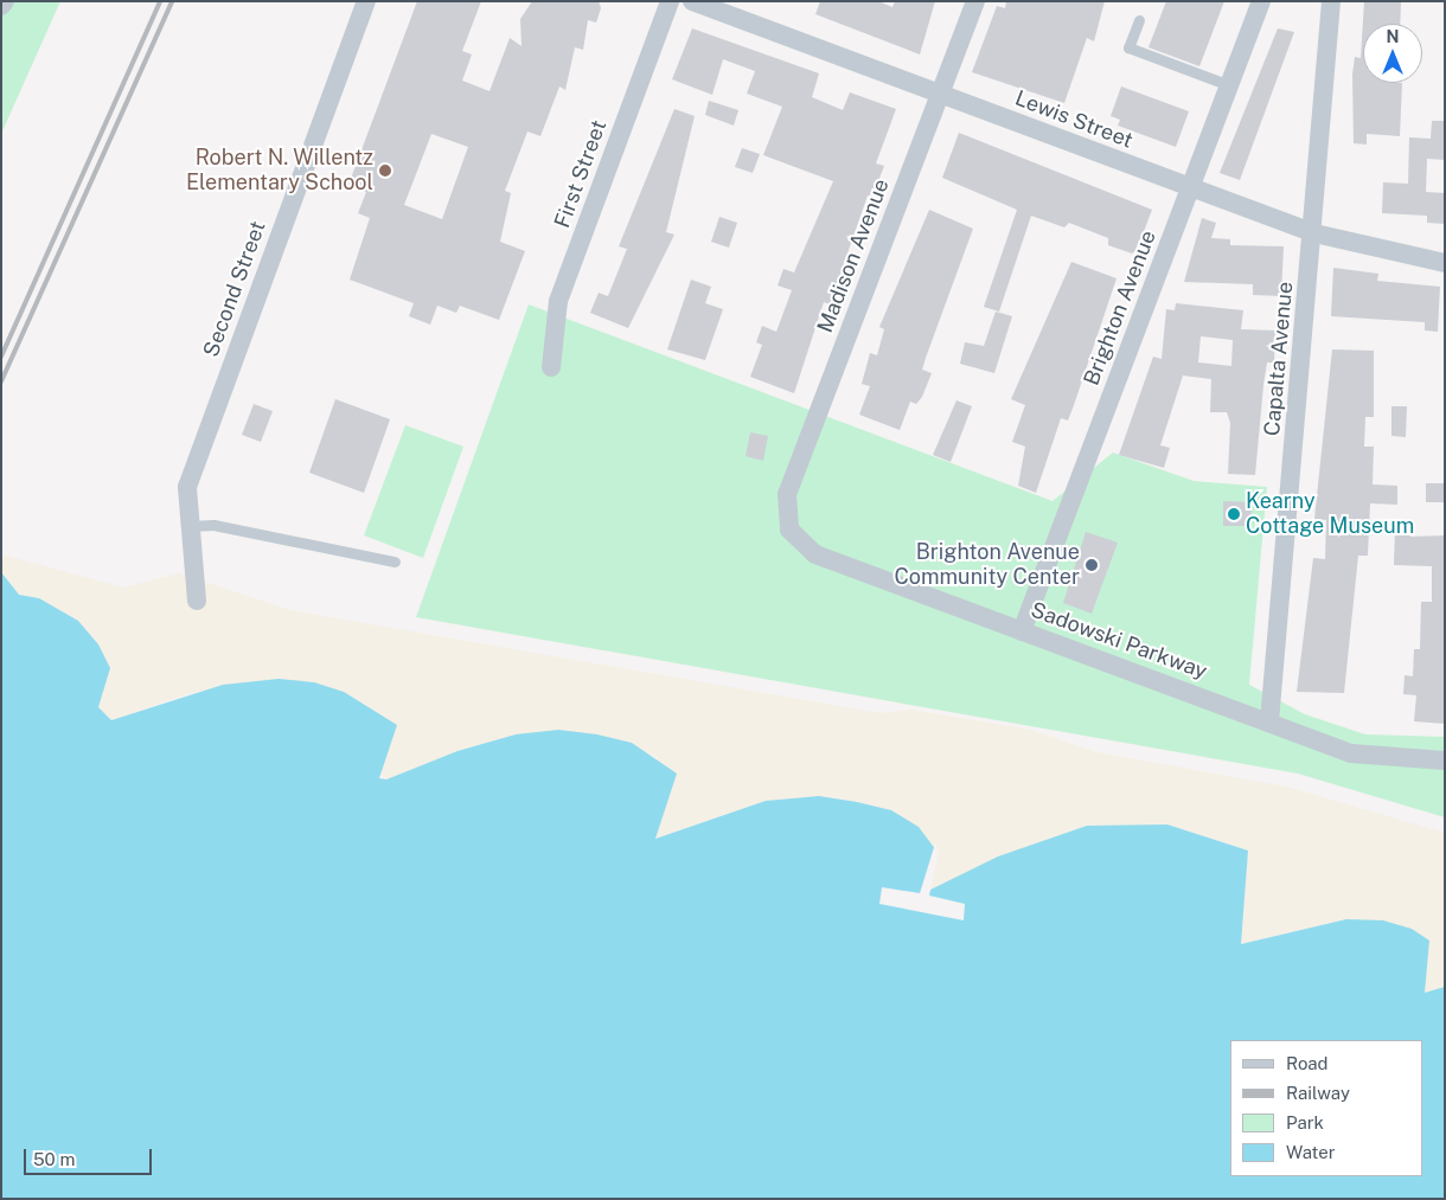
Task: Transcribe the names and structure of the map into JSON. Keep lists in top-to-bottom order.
{
  "streets": {
    "street": [
      "Lewis Street",
      "First Street",
      "Madison Avenue",
      "Second Street",
      "Brighton Avenue",
      "Capalta Avenue",
      "Sadowski Parkway"
    ]
  },
  "crossings": [
    ["Lewis Street", "Madison Avenue"],
    ["Lewis Street", "Brighton Avenue"],
    ["Lewis Street", "Capalta Avenue"],
    ["Madison Avenue", "Sadowski Parkway"],
    ["Brighton Avenue", "Sadowski Parkway"],
    ["Capalta Avenue", "Sadowski Parkway"]
  ],
  "places": ["Robert N. Willentz Elementary School", "Kearny Cottage Museum", "Brighton Avenue Community Center"],
  "legend": [
    "Road",
    "Railway",
    "Park",
    "Water"
  ],
  "scale_bar": "50 m",
  "north": "top"
}
